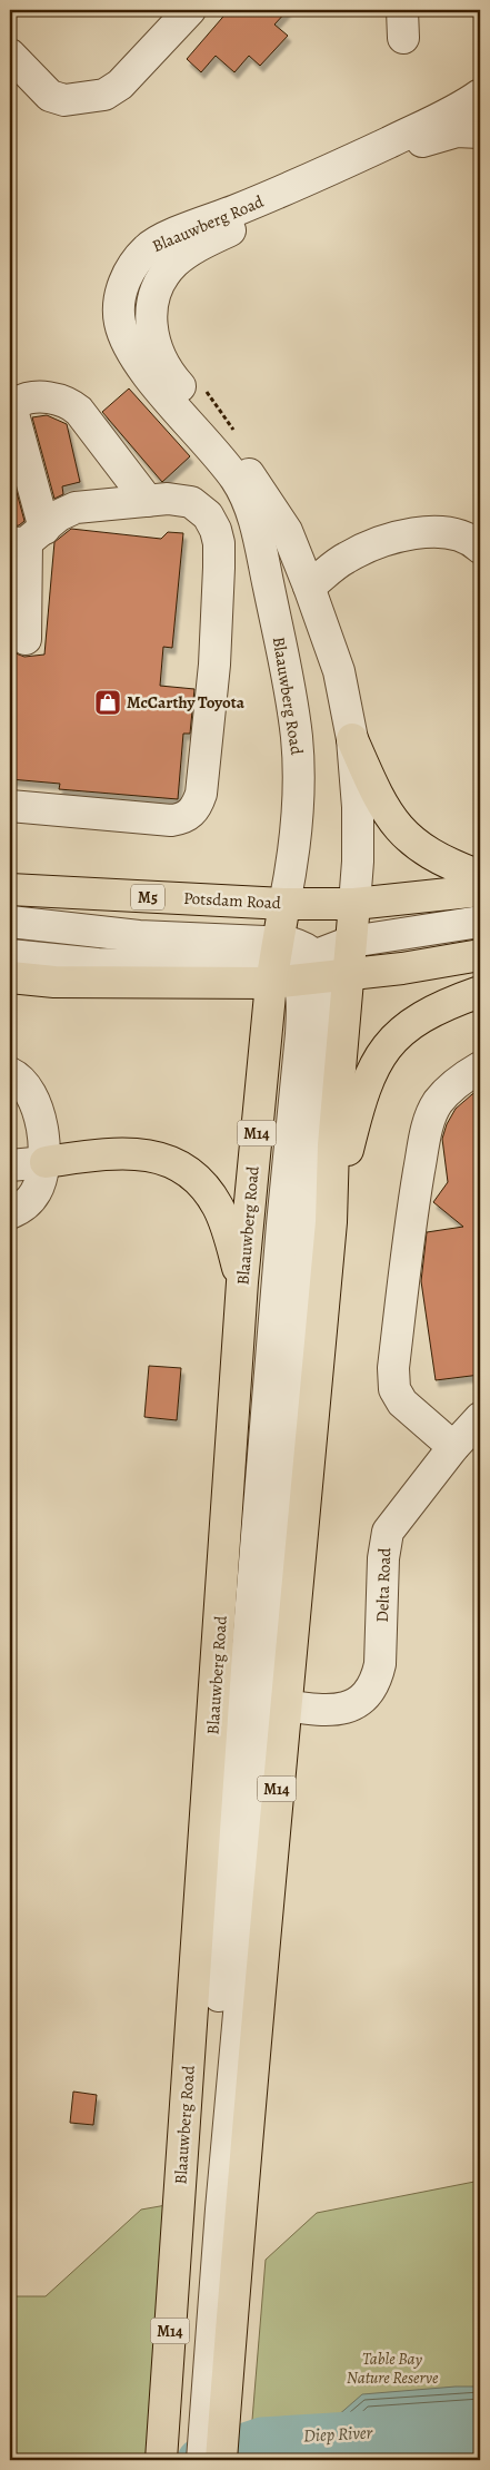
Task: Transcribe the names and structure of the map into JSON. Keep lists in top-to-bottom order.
{
  "streets": {
    "main road": [
      "Blaauwberg Road",
      "M5",
      "Potsdam Road",
      "M14"
    ],
    "street": ["Delta Road"]
  },
  "crossings": [
    ["Blaauwberg Road", "M5"],
    ["Blaauwberg Road", "Potsdam Road"],
    ["Blaauwberg Road", "Delta Road"],
    ["M5", "Potsdam Road"]
  ],
  "water": ["Diep River"],
  "parks": ["Table Bay Nature Reserve"],
  "places": {
    "shop": ["McCarthy Toyota"]
  }
}
